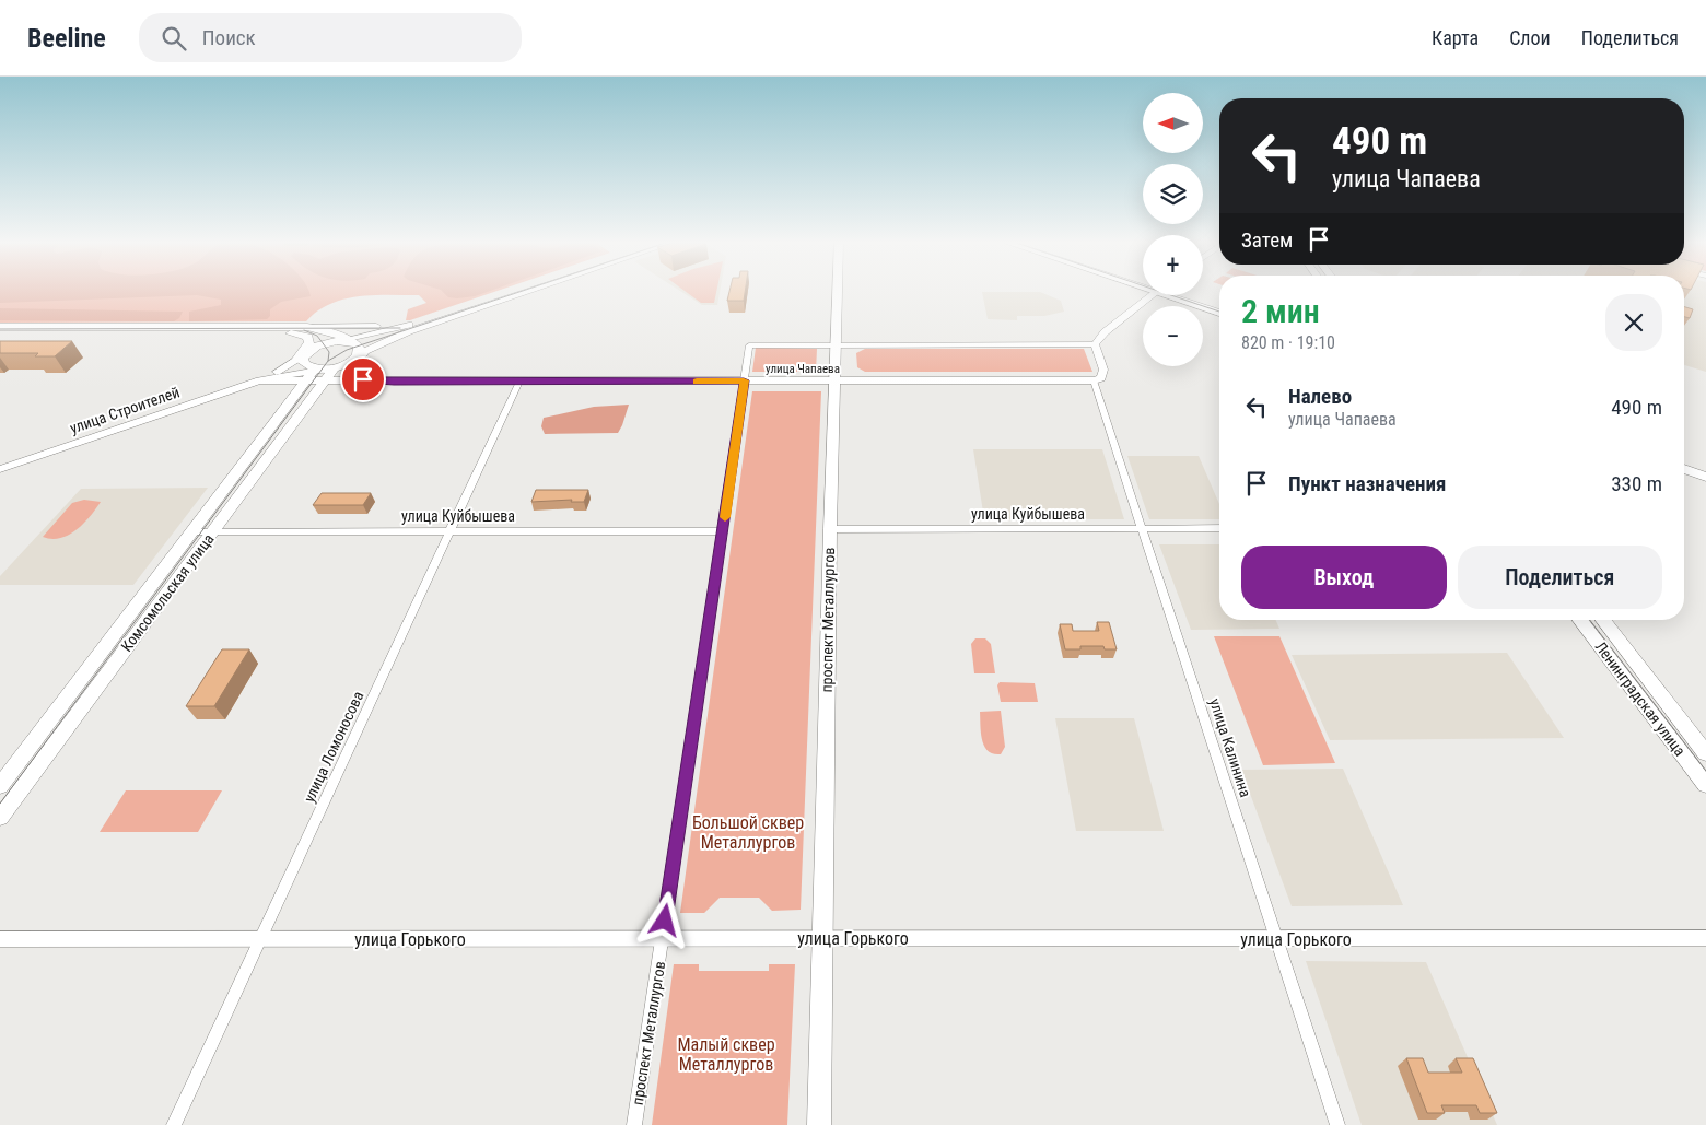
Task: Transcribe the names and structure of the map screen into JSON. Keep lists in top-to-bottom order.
{
  "streets": {
    "main road": ["Комсомольская улица", "проспект Металлургов", "Ленинградская улица"],
    "street": [
      "улица Чапаева",
      "улица Строителей",
      "улица Куйбышева",
      "улица Ломоносова",
      "улица Калинина",
      "улица Горького"
    ]
  },
  "crossings": [
    ["улица Чапаева", "улица Строителей"],
    ["улица Чапаева", "Комсомольская улица"],
    ["улица Чапаева", "проспект Металлургов"],
    ["улица Чапаева", "улица Ломоносова"],
    ["улица Чапаева", "улица Калинина"],
    ["улица Куйбышева", "Комсомольская улица"],
    ["улица Куйбышева", "проспект Металлургов"],
    ["улица Куйбышева", "улица Ломоносова"],
    ["улица Куйбышева", "улица Калинина"],
    ["проспект Металлургов", "улица Горького"],
    ["улица Ломоносова", "улица Горького"],
    ["улица Калинина", "улица Горького"]
  ],
  "parks": ["Большой сквер Металлургов", "Малый сквер Металлургов"],
  "north": "left",
  "page": {
    "header": "Beeline",
    "search": "Поиск",
    "nav": ["Карта", "Слои", "Поделиться"],
    "map_buttons": ["+", "−"],
    "turn": ["490 m", "улица Чапаева"],
    "then": "Затем",
    "heading": ["2 мин", "820 m · 19:10"],
    "list": [
      {
        "name": "Налево",
        "note": "улица Чапаева",
        "value": "490 m"
      },
      {
        "name": "Пункт назначения",
        "value": "330 m"
      }
    ],
    "buttons": ["Выход", "Поделиться"]
  }
}
